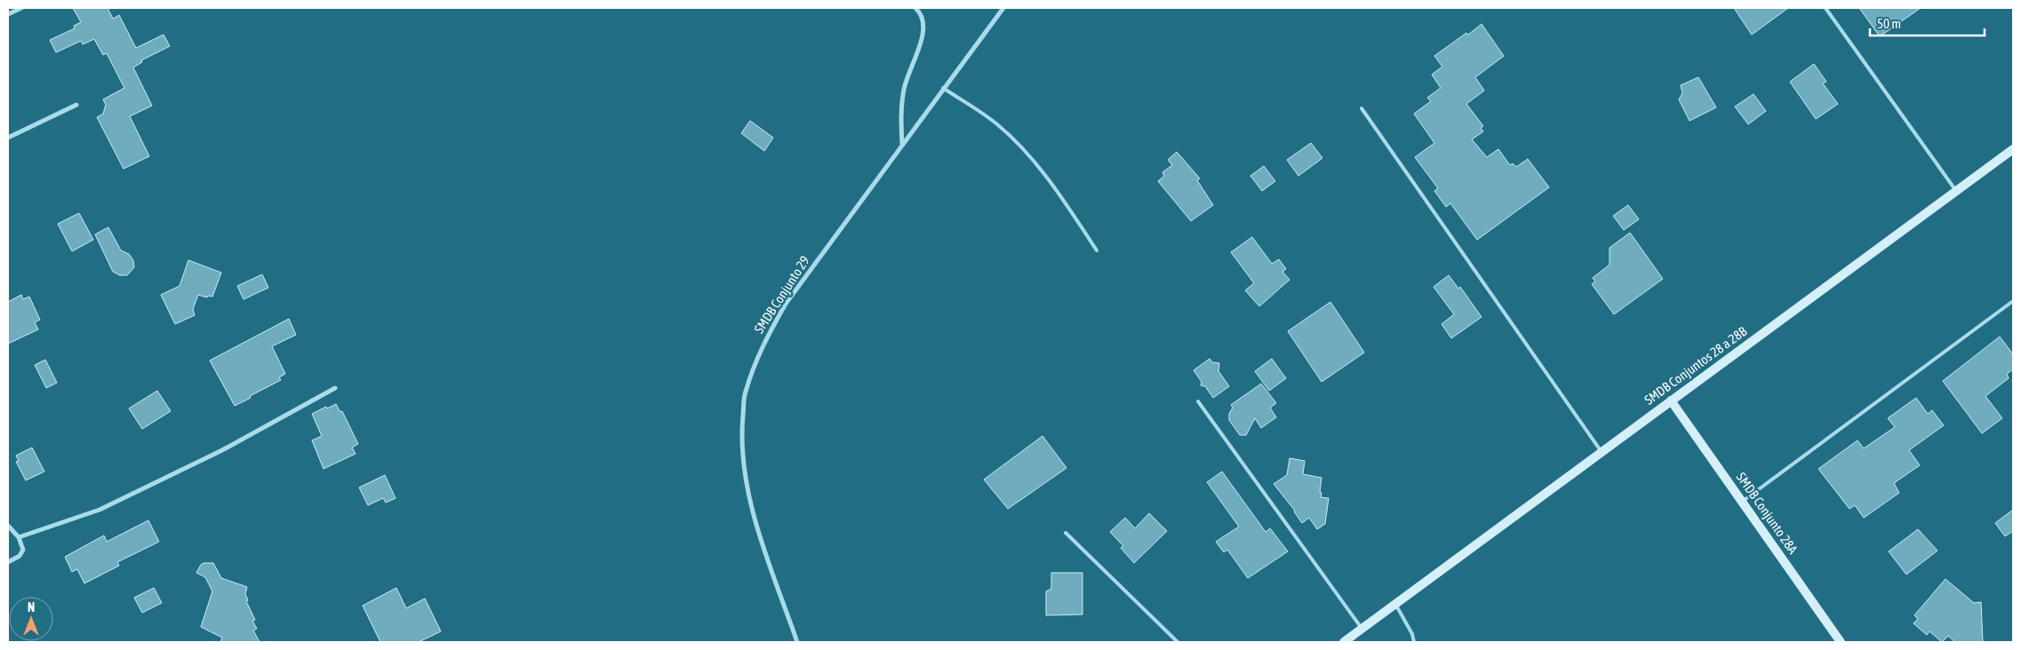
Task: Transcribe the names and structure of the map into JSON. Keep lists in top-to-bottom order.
{
  "streets": {
    "street": ["SMDB Conjunto 29", "SMDB Conjuntos 28 a 28B", "SMDB Conjunto 28A"]
  },
  "crossings": [
    ["SMDB Conjuntos 28 a 28B", "SMDB Conjunto 28A"]
  ],
  "scale_bar": "50 m",
  "north": "top"
}
